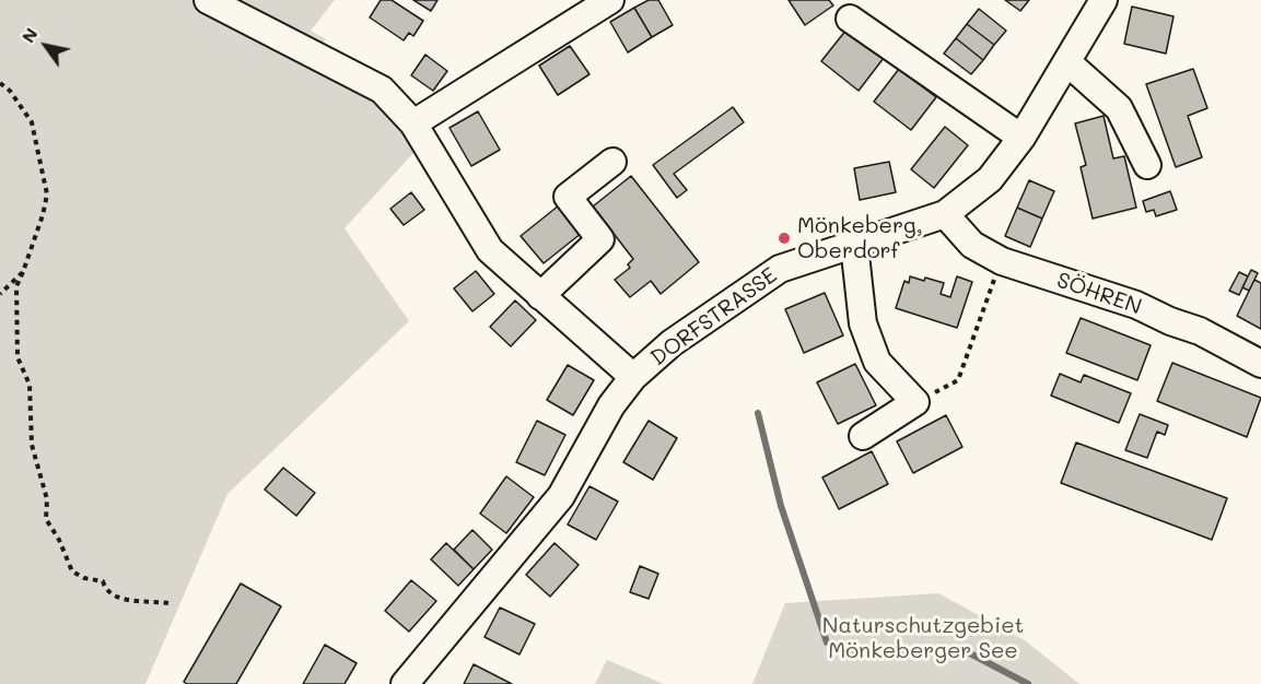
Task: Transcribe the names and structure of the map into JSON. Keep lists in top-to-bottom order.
{
  "streets": {
    "street": ["SÖHREN", "DORFSTRASSE"]
  },
  "crossings": [
    ["SÖHREN", "DORFSTRASSE"]
  ],
  "parks": ["Naturschutzgebiet Mönkeberger See"],
  "places": ["Mönkeberg, Oberdorf"],
  "north": "top left"
}
